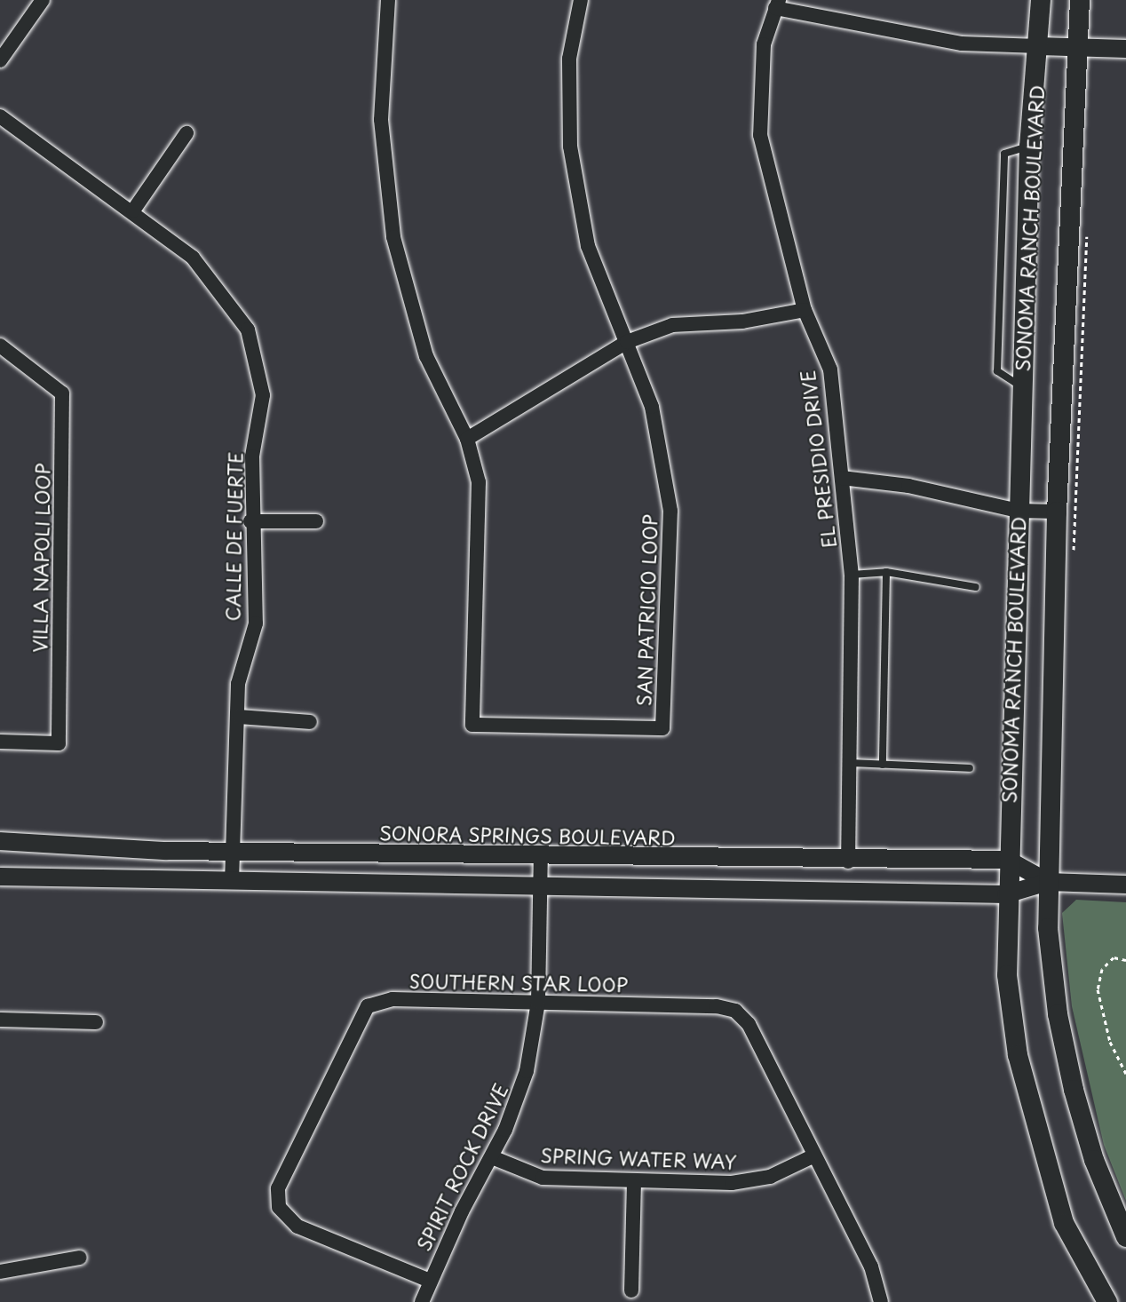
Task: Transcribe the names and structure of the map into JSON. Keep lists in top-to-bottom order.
{
  "streets": {
    "main road": ["SONOMA RANCH BOULEVARD"],
    "street": [
      "EL PRESIDIO DRIVE",
      "CALLE DE FUERTE",
      "VILLA NAPOLI LOOP",
      "SAN PATRICIO LOOP",
      "SONORA SPRINGS BOULEVARD",
      "SOUTHERN STAR LOOP",
      "SPRING WATER WAY",
      "SPIRIT ROCK DRIVE"
    ]
  },
  "crossings": [
    ["SONOMA RANCH BOULEVARD", "SONORA SPRINGS BOULEVARD"],
    ["EL PRESIDIO DRIVE", "SONORA SPRINGS BOULEVARD"],
    ["CALLE DE FUERTE", "SONORA SPRINGS BOULEVARD"],
    ["SONORA SPRINGS BOULEVARD", "SPIRIT ROCK DRIVE"],
    ["SOUTHERN STAR LOOP", "SPRING WATER WAY"],
    ["SOUTHERN STAR LOOP", "SPIRIT ROCK DRIVE"],
    ["SPRING WATER WAY", "SPIRIT ROCK DRIVE"]
  ]
}
